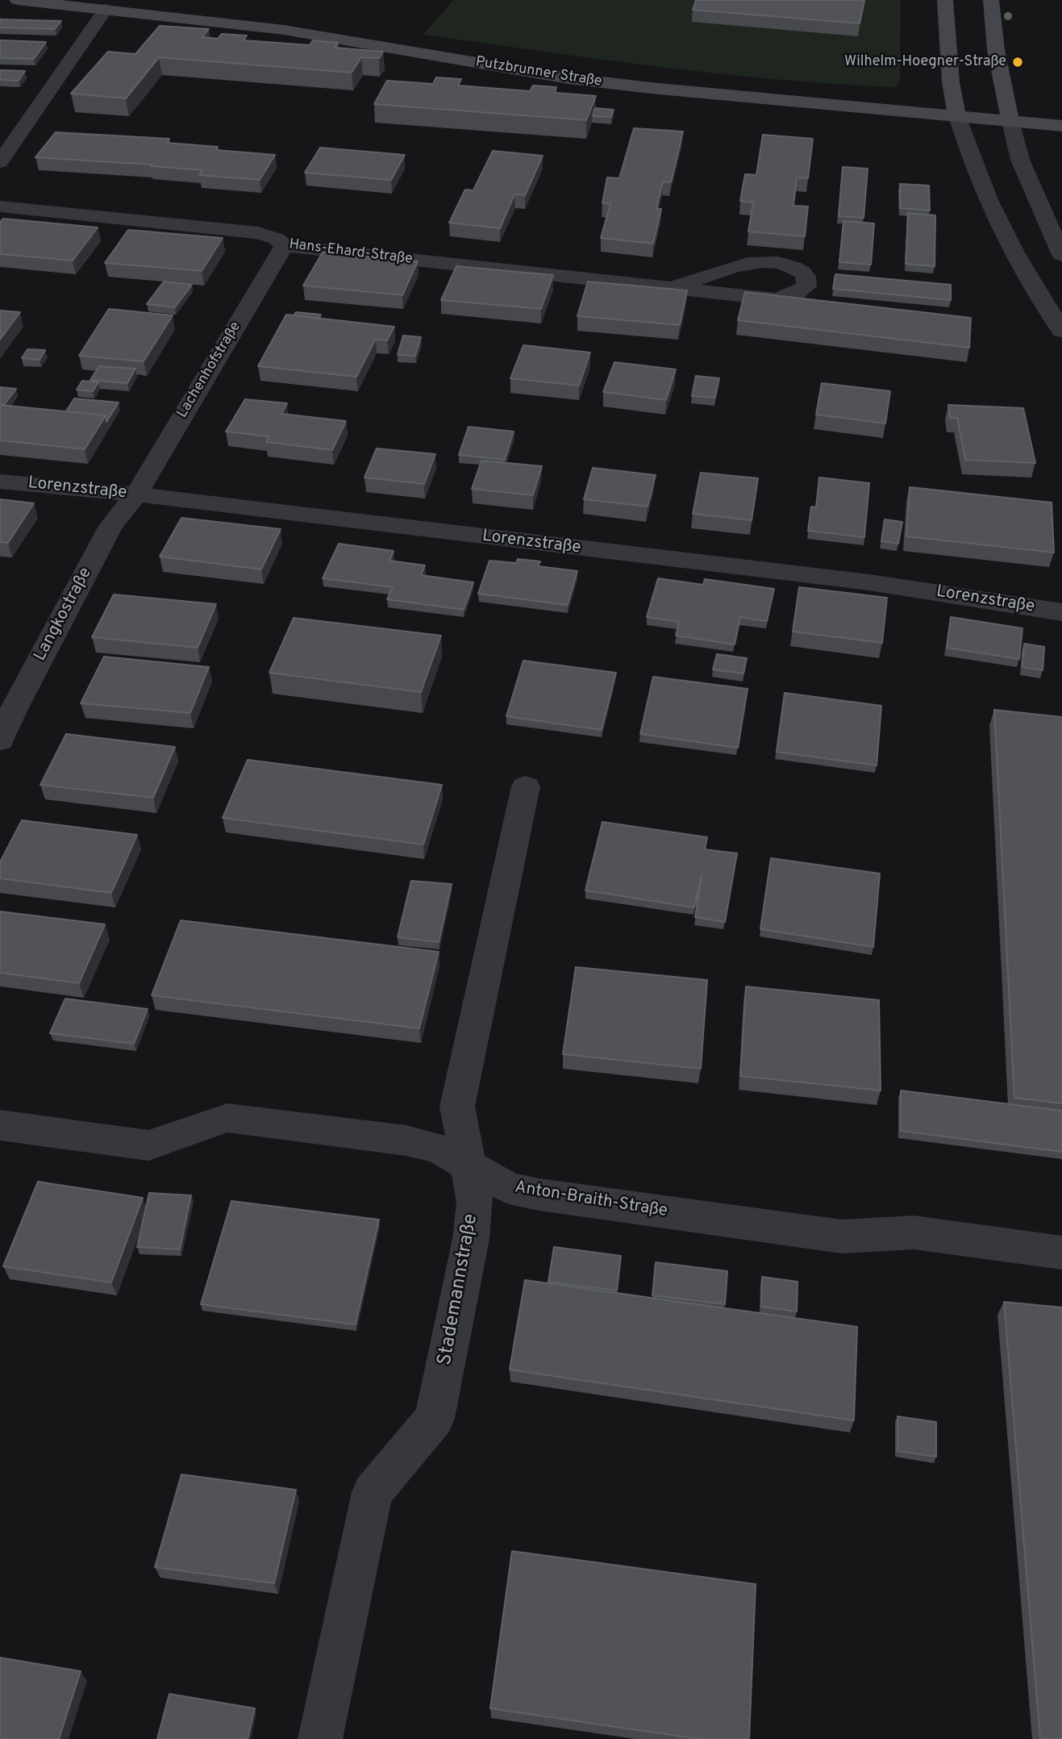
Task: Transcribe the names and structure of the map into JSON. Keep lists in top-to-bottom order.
{
  "streets": {
    "main road": ["Putzbrunner Straße"],
    "street": [
      "Hans-Ehard-Straße",
      "Lachenhofstraße",
      "Lorenzstraße",
      "Langkostraße",
      "Anton-Braith-Straße",
      "Stademannstraße"
    ]
  },
  "crossings": [
    ["Hans-Ehard-Straße", "Lachenhofstraße"],
    ["Lachenhofstraße", "Lorenzstraße"],
    ["Lachenhofstraße", "Langkostraße"],
    ["Lorenzstraße", "Langkostraße"],
    ["Anton-Braith-Straße", "Stademannstraße"]
  ],
  "places": ["Wilhelm-Hoegner-Straße"]
}
